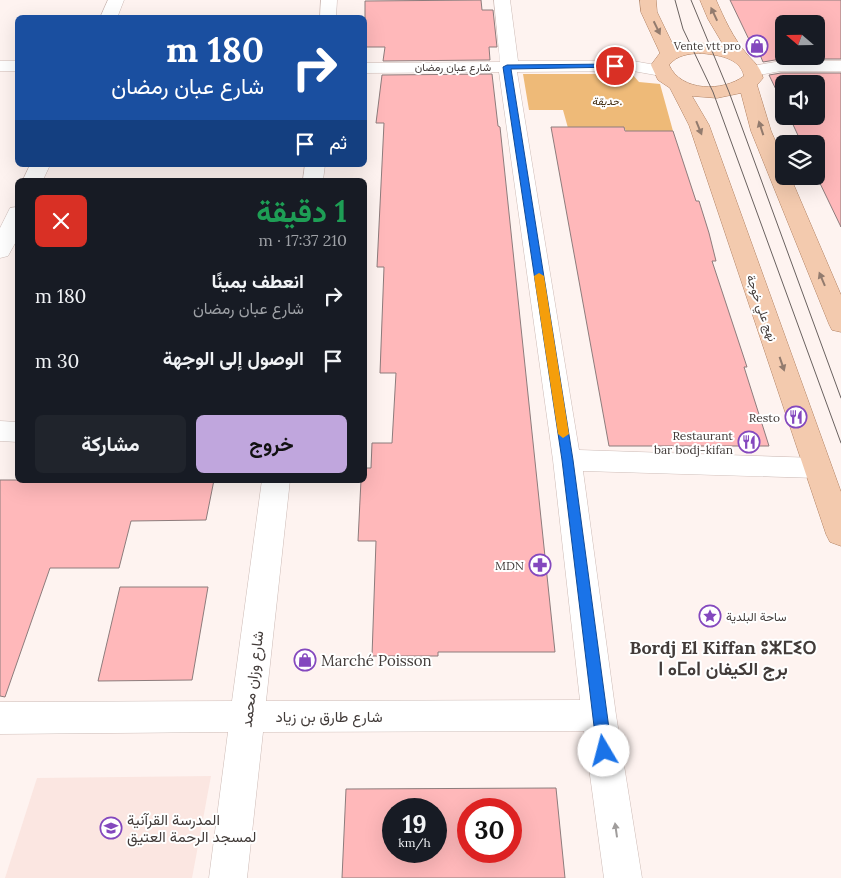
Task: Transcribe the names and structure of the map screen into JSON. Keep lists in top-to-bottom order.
{
  "streets": {
    "main road": ["نهج علي خوجة"],
    "street": ["شارع عبان رمضان", "شارع وزان محمد", "شارع طارق بن زياد"]
  },
  "crossings": [
    ["شارع عبان رمضان", "نهج علي خوجة"],
    ["شارع وزان محمد", "شارع طارق بن زياد"]
  ],
  "districts": ["Bordj El Kiffan ⵓⵣⵎⵉⵔ ⵏ ⴰⵎⴰⵏ برج الكيفان"],
  "parks": ["حديقة."],
  "places": {
    "shop": ["Vente vtt pro", "Marché Poisson"],
    "restaurant": ["Resto", "Restaurant bar bodj-kifan"],
    "pharmacy": ["MDN"],
    "place": ["ساحة البلدية"],
    "school or university": ["المدرسة القرآنية لمسجد الرحمة العتيق"]
  },
  "north": "left",
  "page": {
    "turn": ["180 m", "شارع عبان رمضان"],
    "then": "ثم",
    "heading": ["1 دقيقة", "210 m · 17:37"],
    "list": [
      {
        "name": "انعطف يمينًا",
        "note": "شارع عبان رمضان",
        "value": "180 m"
      },
      {
        "name": "الوصول إلى الوجهة",
        "value": "30 m"
      }
    ],
    "buttons": ["خروج", "مشاركة"],
    "speed": "19 km/h",
    "limit": "30"
  }
}
